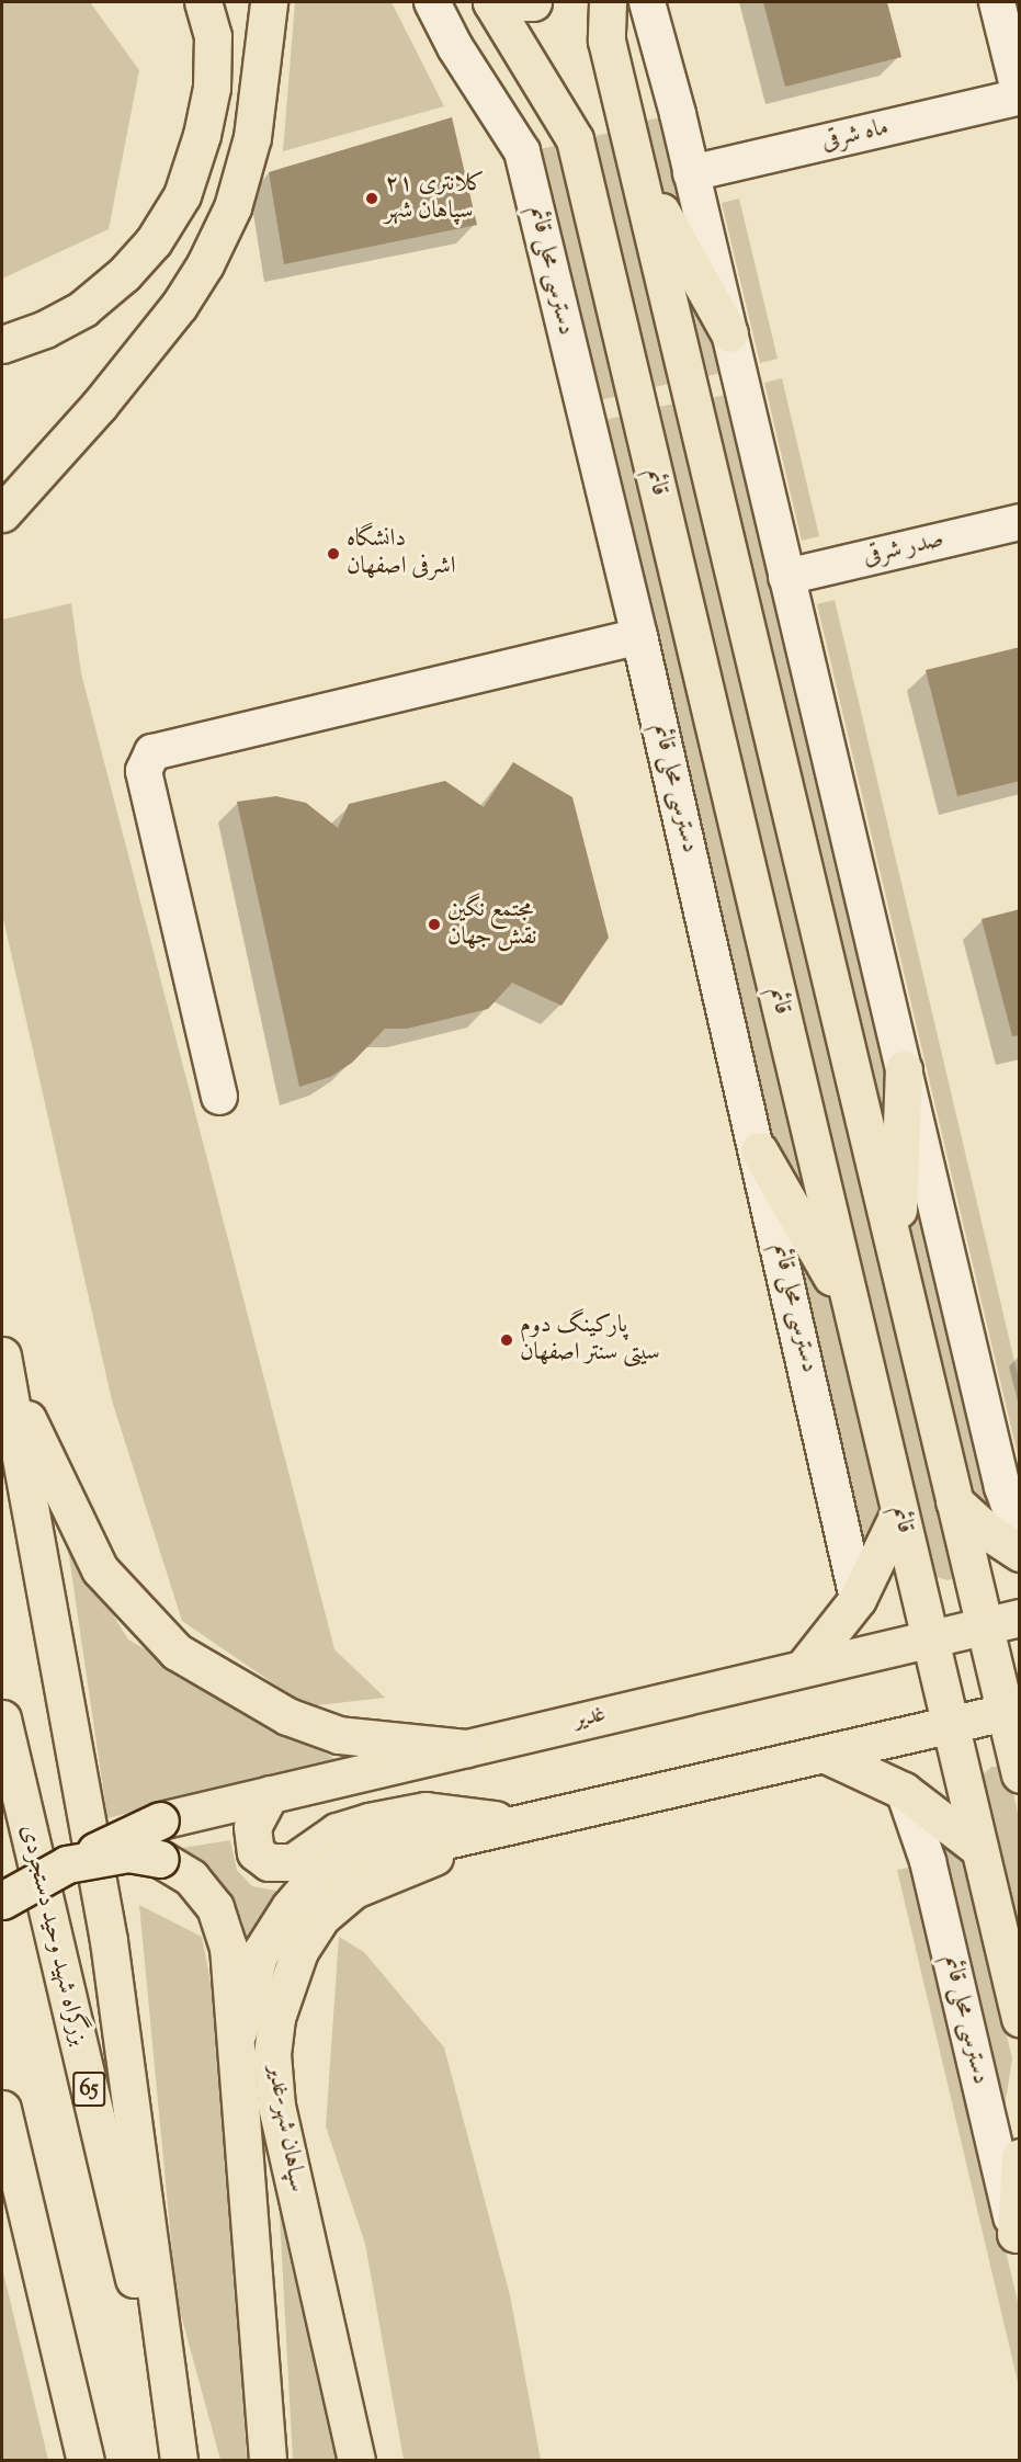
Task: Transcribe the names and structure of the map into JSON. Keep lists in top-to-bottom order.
{
  "streets": {
    "main road": [
      "قائم",
      "غدیر",
      "بزرگراه شهید وحید دستجردی",
      "65",
      "سپاهان شهر-غدیر"
    ],
    "street": ["ماه شرقی", "دسترسی محلی قائم", "صدر شرقی"]
  },
  "crossings": [
    ["قائم", "غدیر"]
  ],
  "places": [
    "کلانتری ۲۱ سپاهان شهر",
    "دانشگاه اشرفی اصفهان",
    "مجتمع نگین نقش جهان",
    "پارکینگ دوم سیتی سنتر اصفهان"
  ]
}
